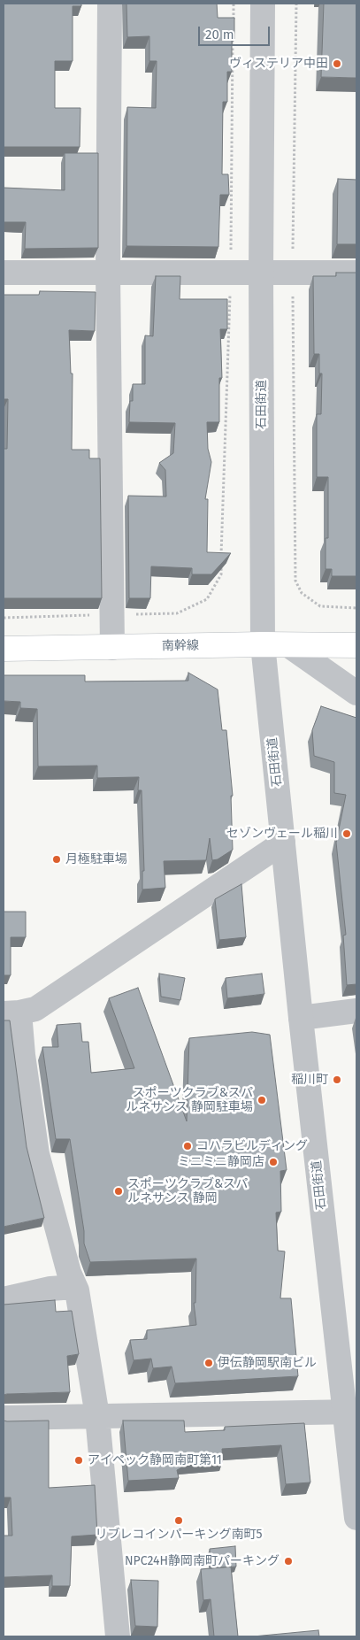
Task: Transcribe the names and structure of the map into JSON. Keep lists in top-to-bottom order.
{
  "streets": {
    "main road": ["南幹線"],
    "street": ["石田街道"]
  },
  "crossings": [
    ["石田街道", "南幹線"]
  ],
  "places": [
    "ヴィステリア中田",
    "セゾンヴェール稲川",
    "月極駐車場",
    "稲川町",
    "スポーツクラブ&スパ ルネサンス 静岡駐車場",
    "コハラビルディング",
    "ミニミニ静岡店",
    "スポーツクラブ&スパ ルネサンス 静岡",
    "伊伝静岡駅南ビル",
    "アイペック静岡南町第11",
    "リブレコインパーキング南町5",
    "NPC24H静岡南町パーキング"
  ],
  "scale_bar": "20 m"
}
